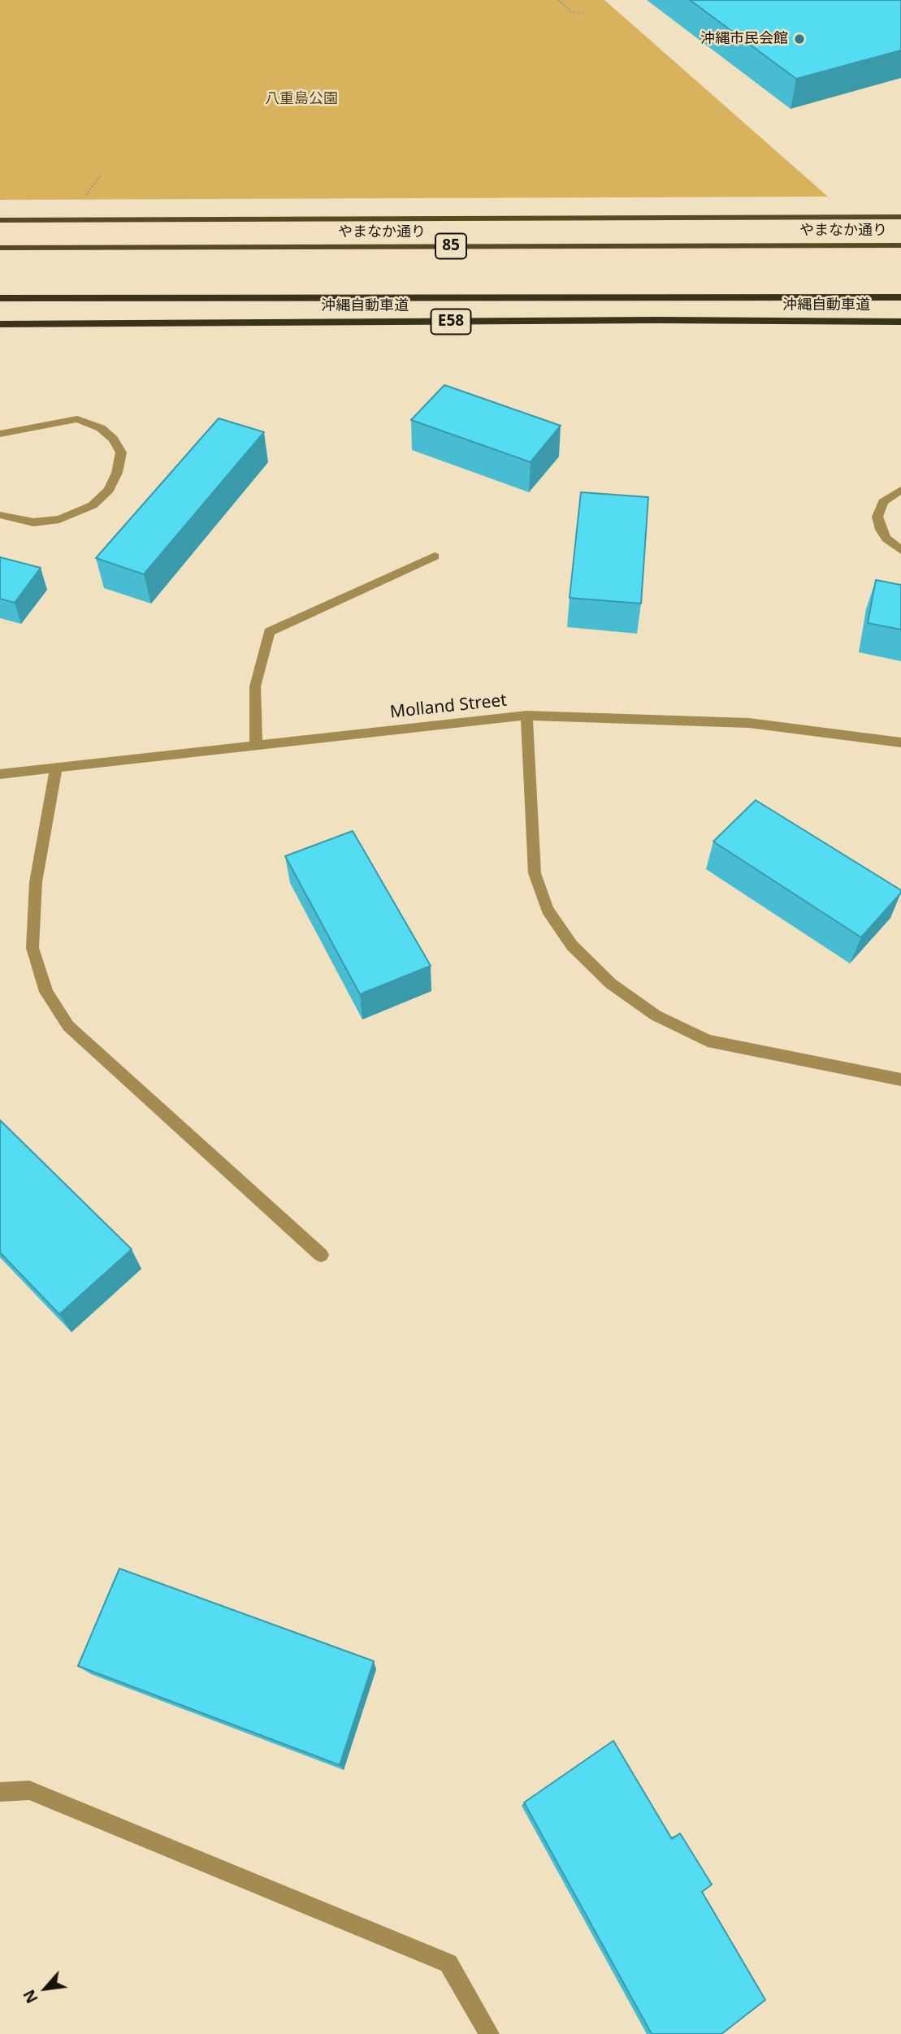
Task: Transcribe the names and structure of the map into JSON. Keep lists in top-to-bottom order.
{
  "streets": {
    "highway": ["沖縄自動車道", "E58"],
    "main road": ["やまなか通り", "85"],
    "lane": ["Molland Street"]
  },
  "parks": ["八重島公園"],
  "places": ["沖縄市民会館"],
  "north": "bottom left"
}
